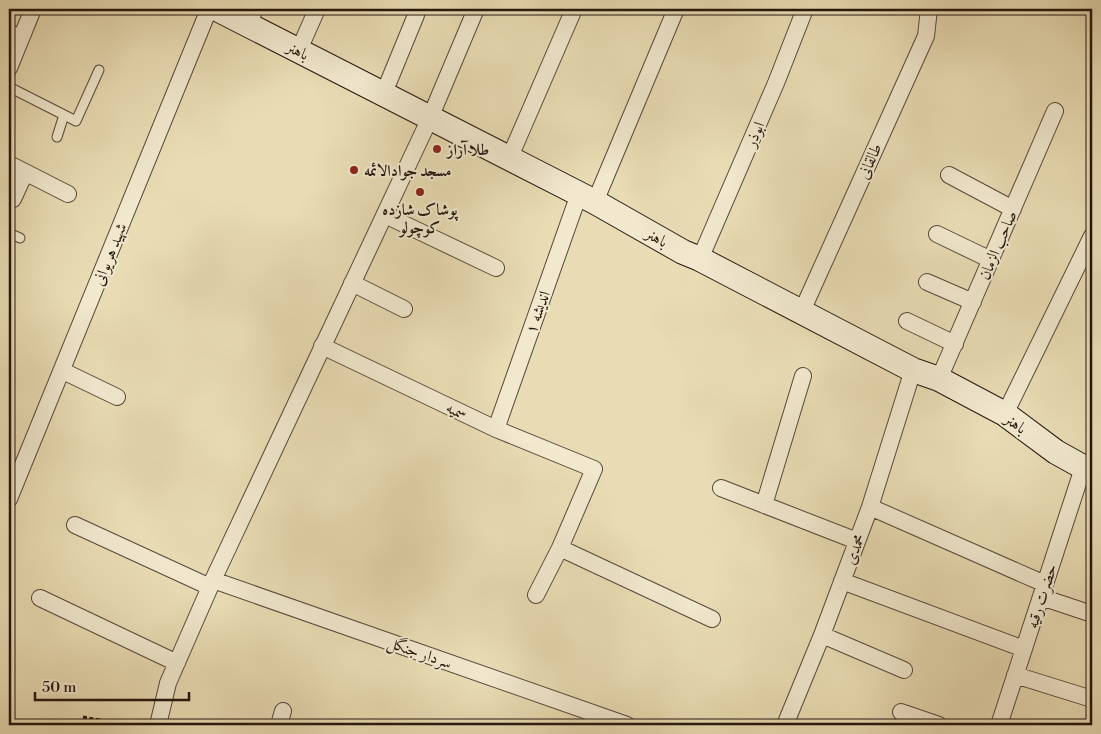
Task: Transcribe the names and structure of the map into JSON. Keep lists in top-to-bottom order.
{
  "streets": {
    "street": [
      "باهنر",
      "ابوذر",
      "طالقانی",
      "صاحب الزمان",
      "شهید هریوانی",
      "اندیشه ۱",
      "سمیه",
      "محمدی",
      "حضرت رقیه",
      "سردار جنگل"
    ]
  },
  "crossings": [
    ["باهنر", "ابوذر"],
    ["باهنر", "طالقانی"],
    ["باهنر", "صاحب الزمان"],
    ["باهنر", "اندیشه ۱"],
    ["باهنر", "محمدی"],
    ["باهنر", "حضرت رقیه"],
    ["اندیشه ۱", "سمیه"]
  ],
  "places": ["طلا آراز", "مسجد جوادالائمه", "پوشاک شازده کوچولو"],
  "scale_bar": "50 m"
}
